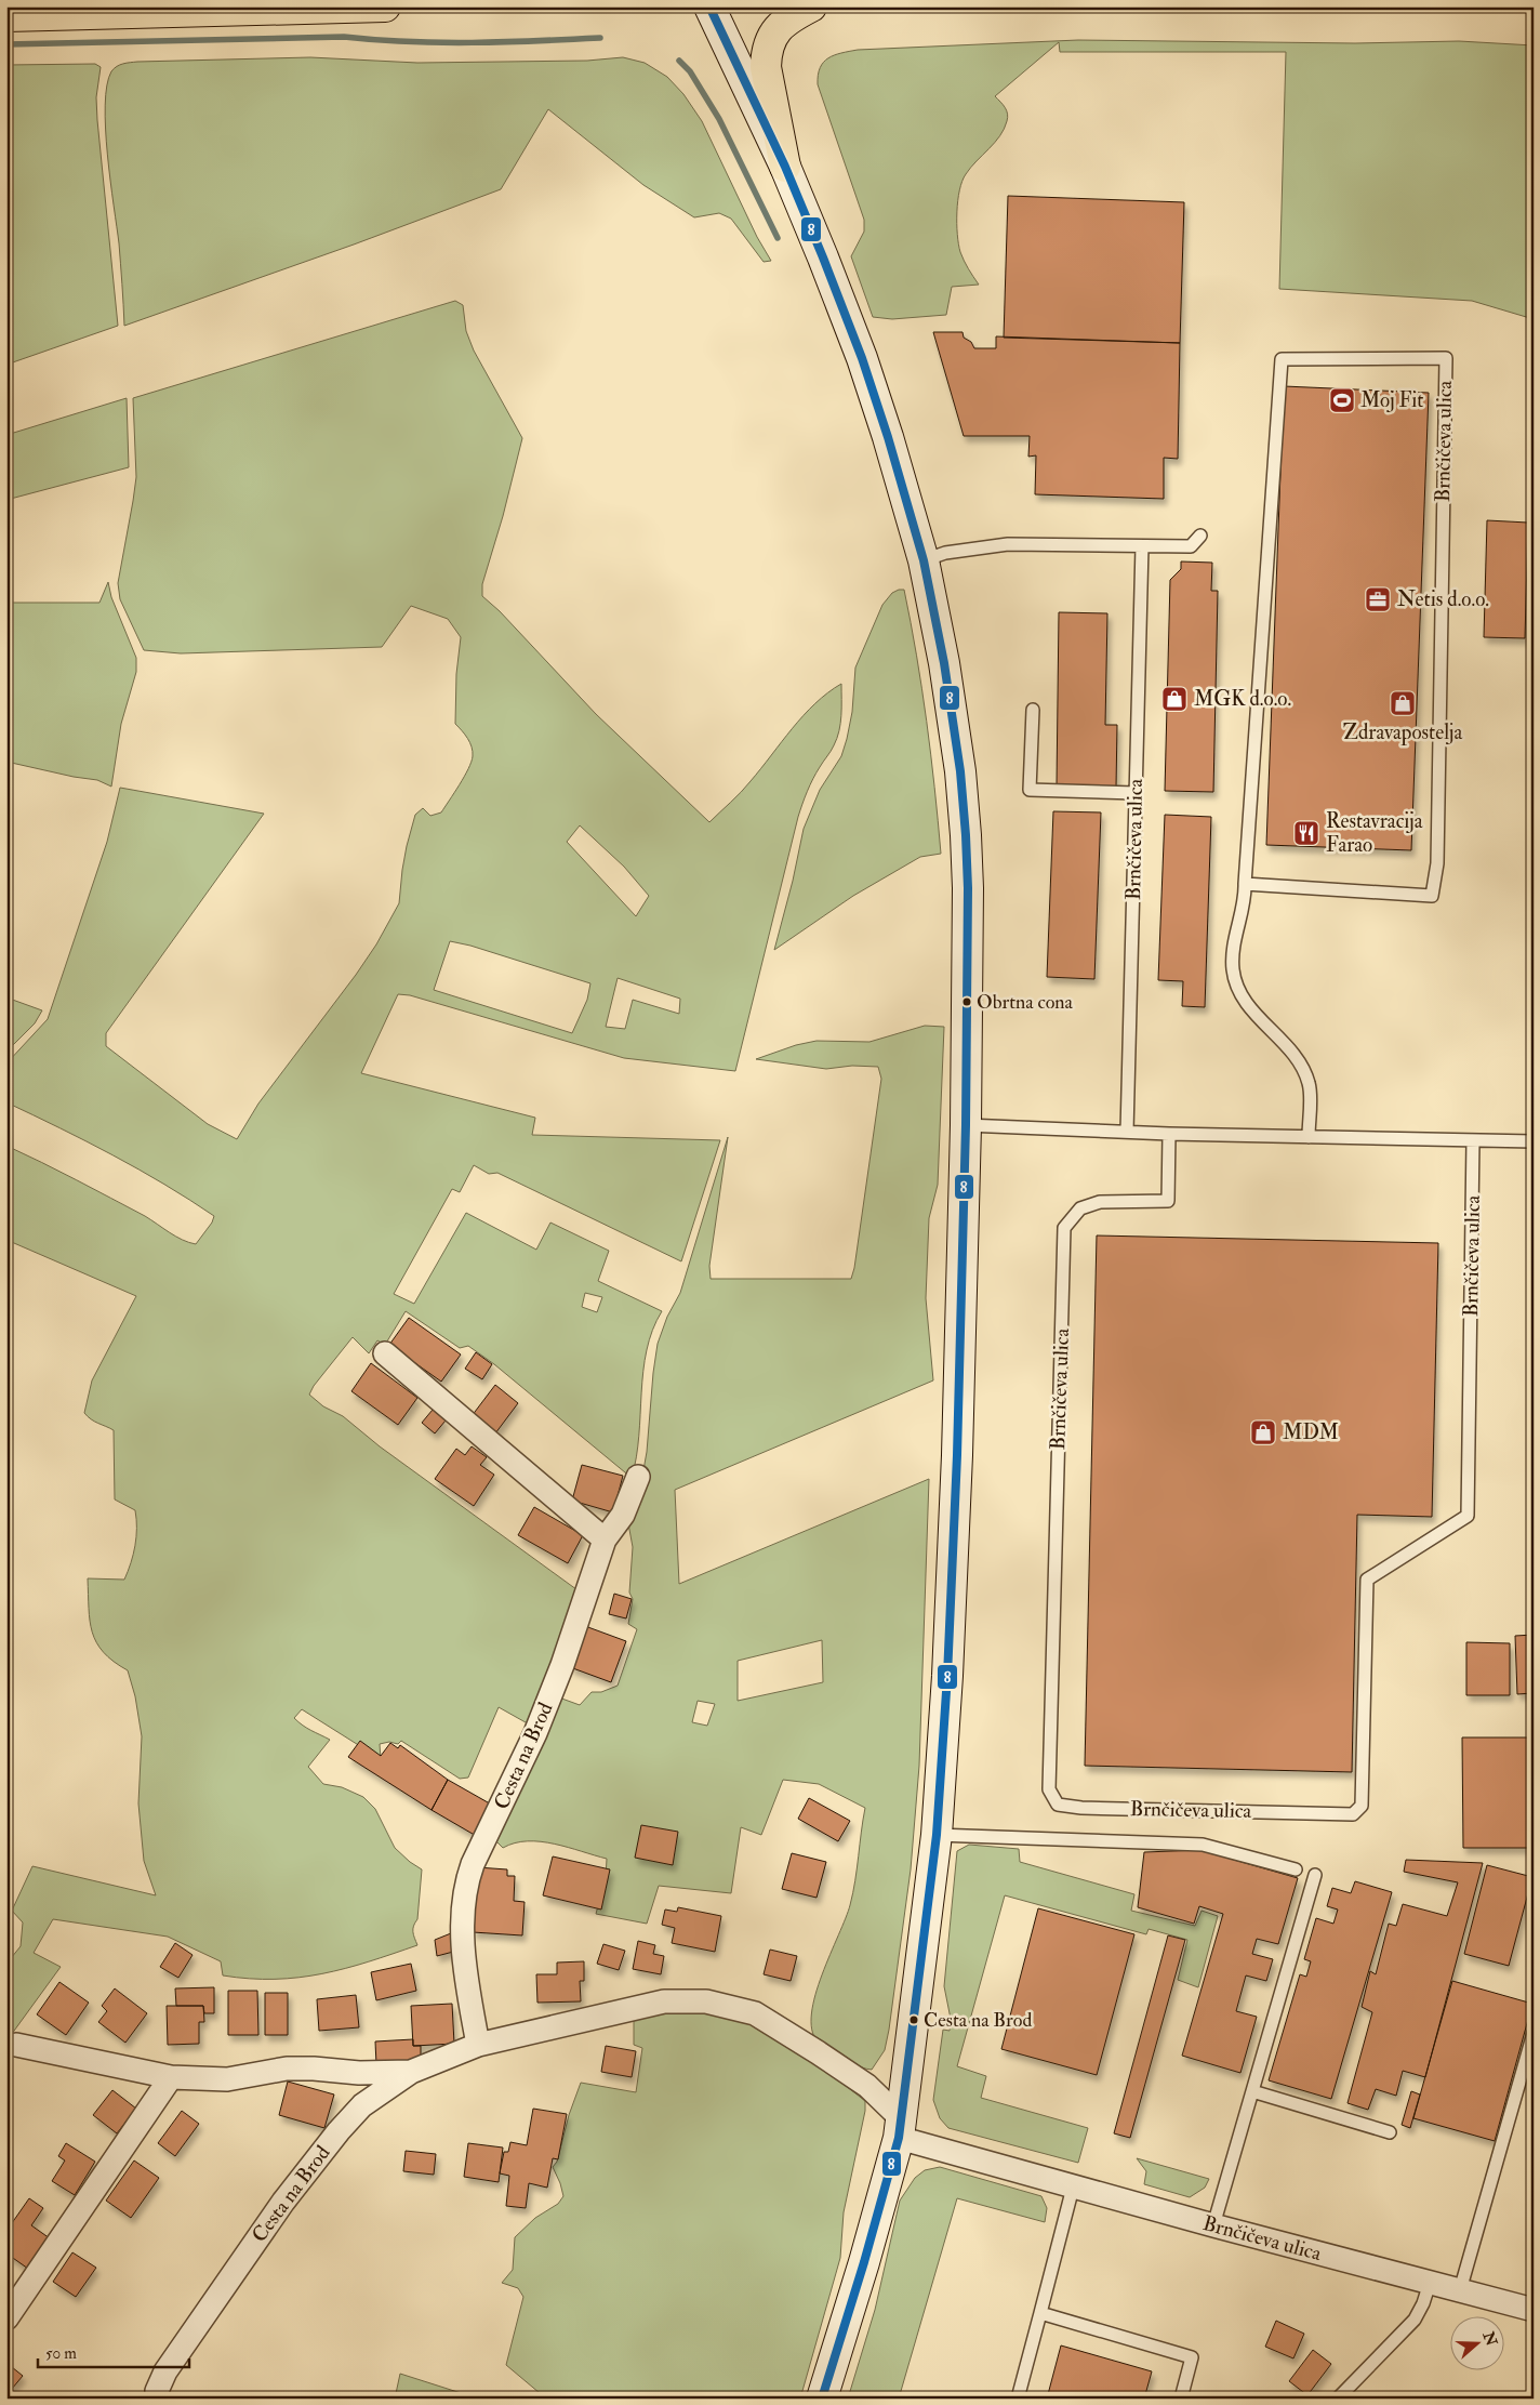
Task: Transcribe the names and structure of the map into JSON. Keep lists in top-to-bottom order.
{
  "streets": {
    "street": ["Brnčičeva ulica", "Cesta na Brod"]
  },
  "crossings": [
    ["Brnčičeva ulica", "Cesta na Brod"]
  ],
  "places": {
    "sports": ["Moj Fit"],
    "office": ["Netis d.o.o."],
    "shop": ["MGK d.o.o.", "Zdravapostelja", "MDM"],
    "restaurant": ["Restavracija Farao"],
    "other": ["Obrtna cona", "Cesta na Brod"]
  },
  "lines": ["transit line 8"],
  "scale_bar": "50 m",
  "north": "right"
}
